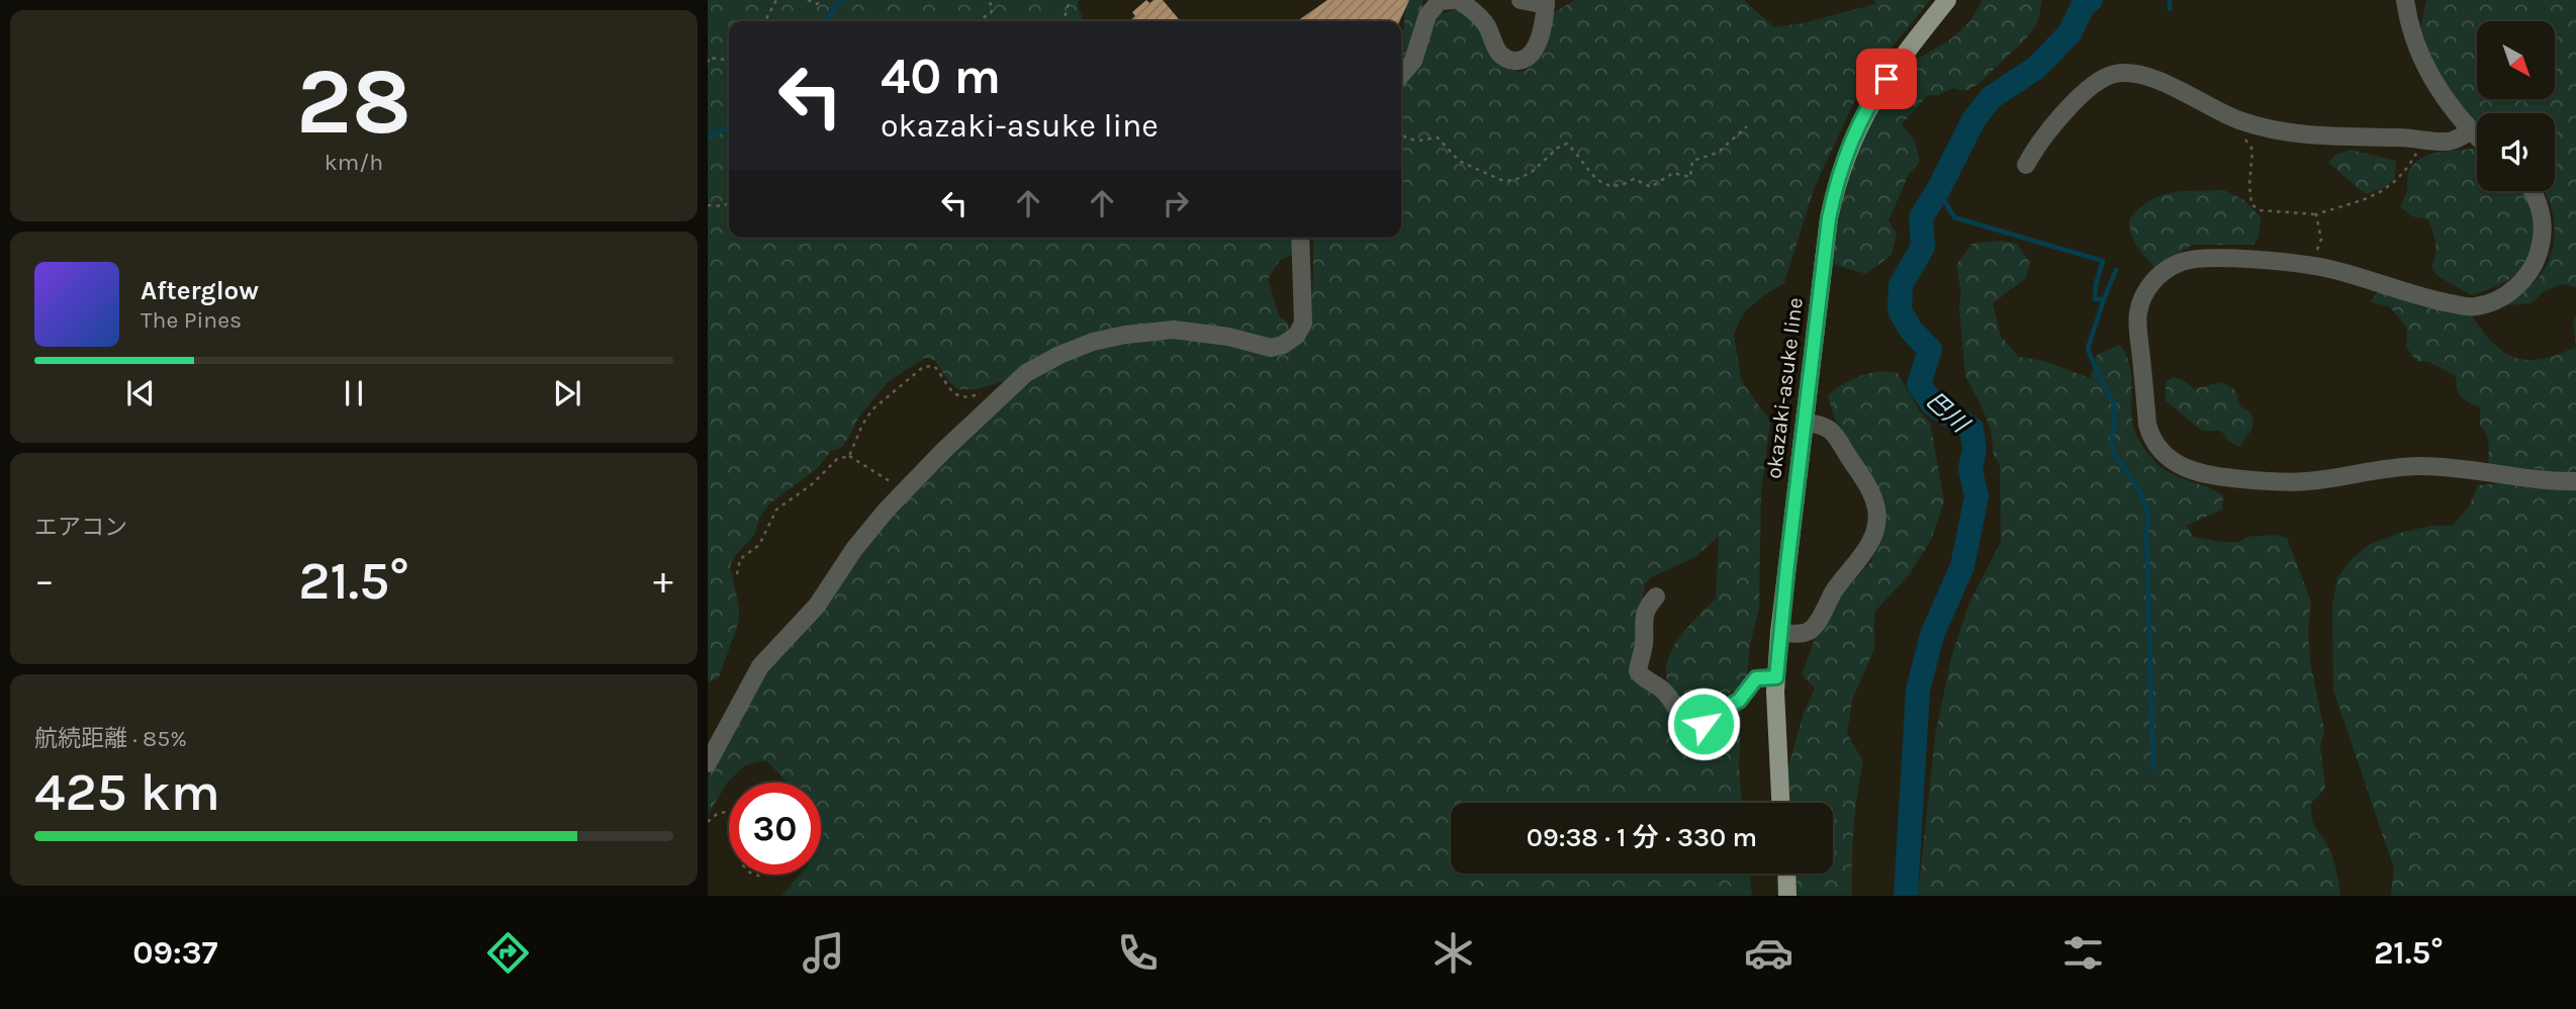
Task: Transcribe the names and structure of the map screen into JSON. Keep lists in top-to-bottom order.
{
  "streets": {
    "main road": ["okazaki-asuke line"]
  },
  "water": ["巴川"],
  "north": "bottom right",
  "page": {
    "tile": [
      ["28", "km/h"],
      "エアコン",
      ["航続距離 · 85%", "425 km"]
    ],
    "turn": ["40 m", "okazaki-asuke line"],
    "song": ["Afterglow", "The Pines"],
    "heat": ["−", "21.5°", "+"],
    "limit": "30",
    "trip": "09:38 · 1 分 · 330 m",
    "tabs": ["09:37", "21.5°"]
  }
}
